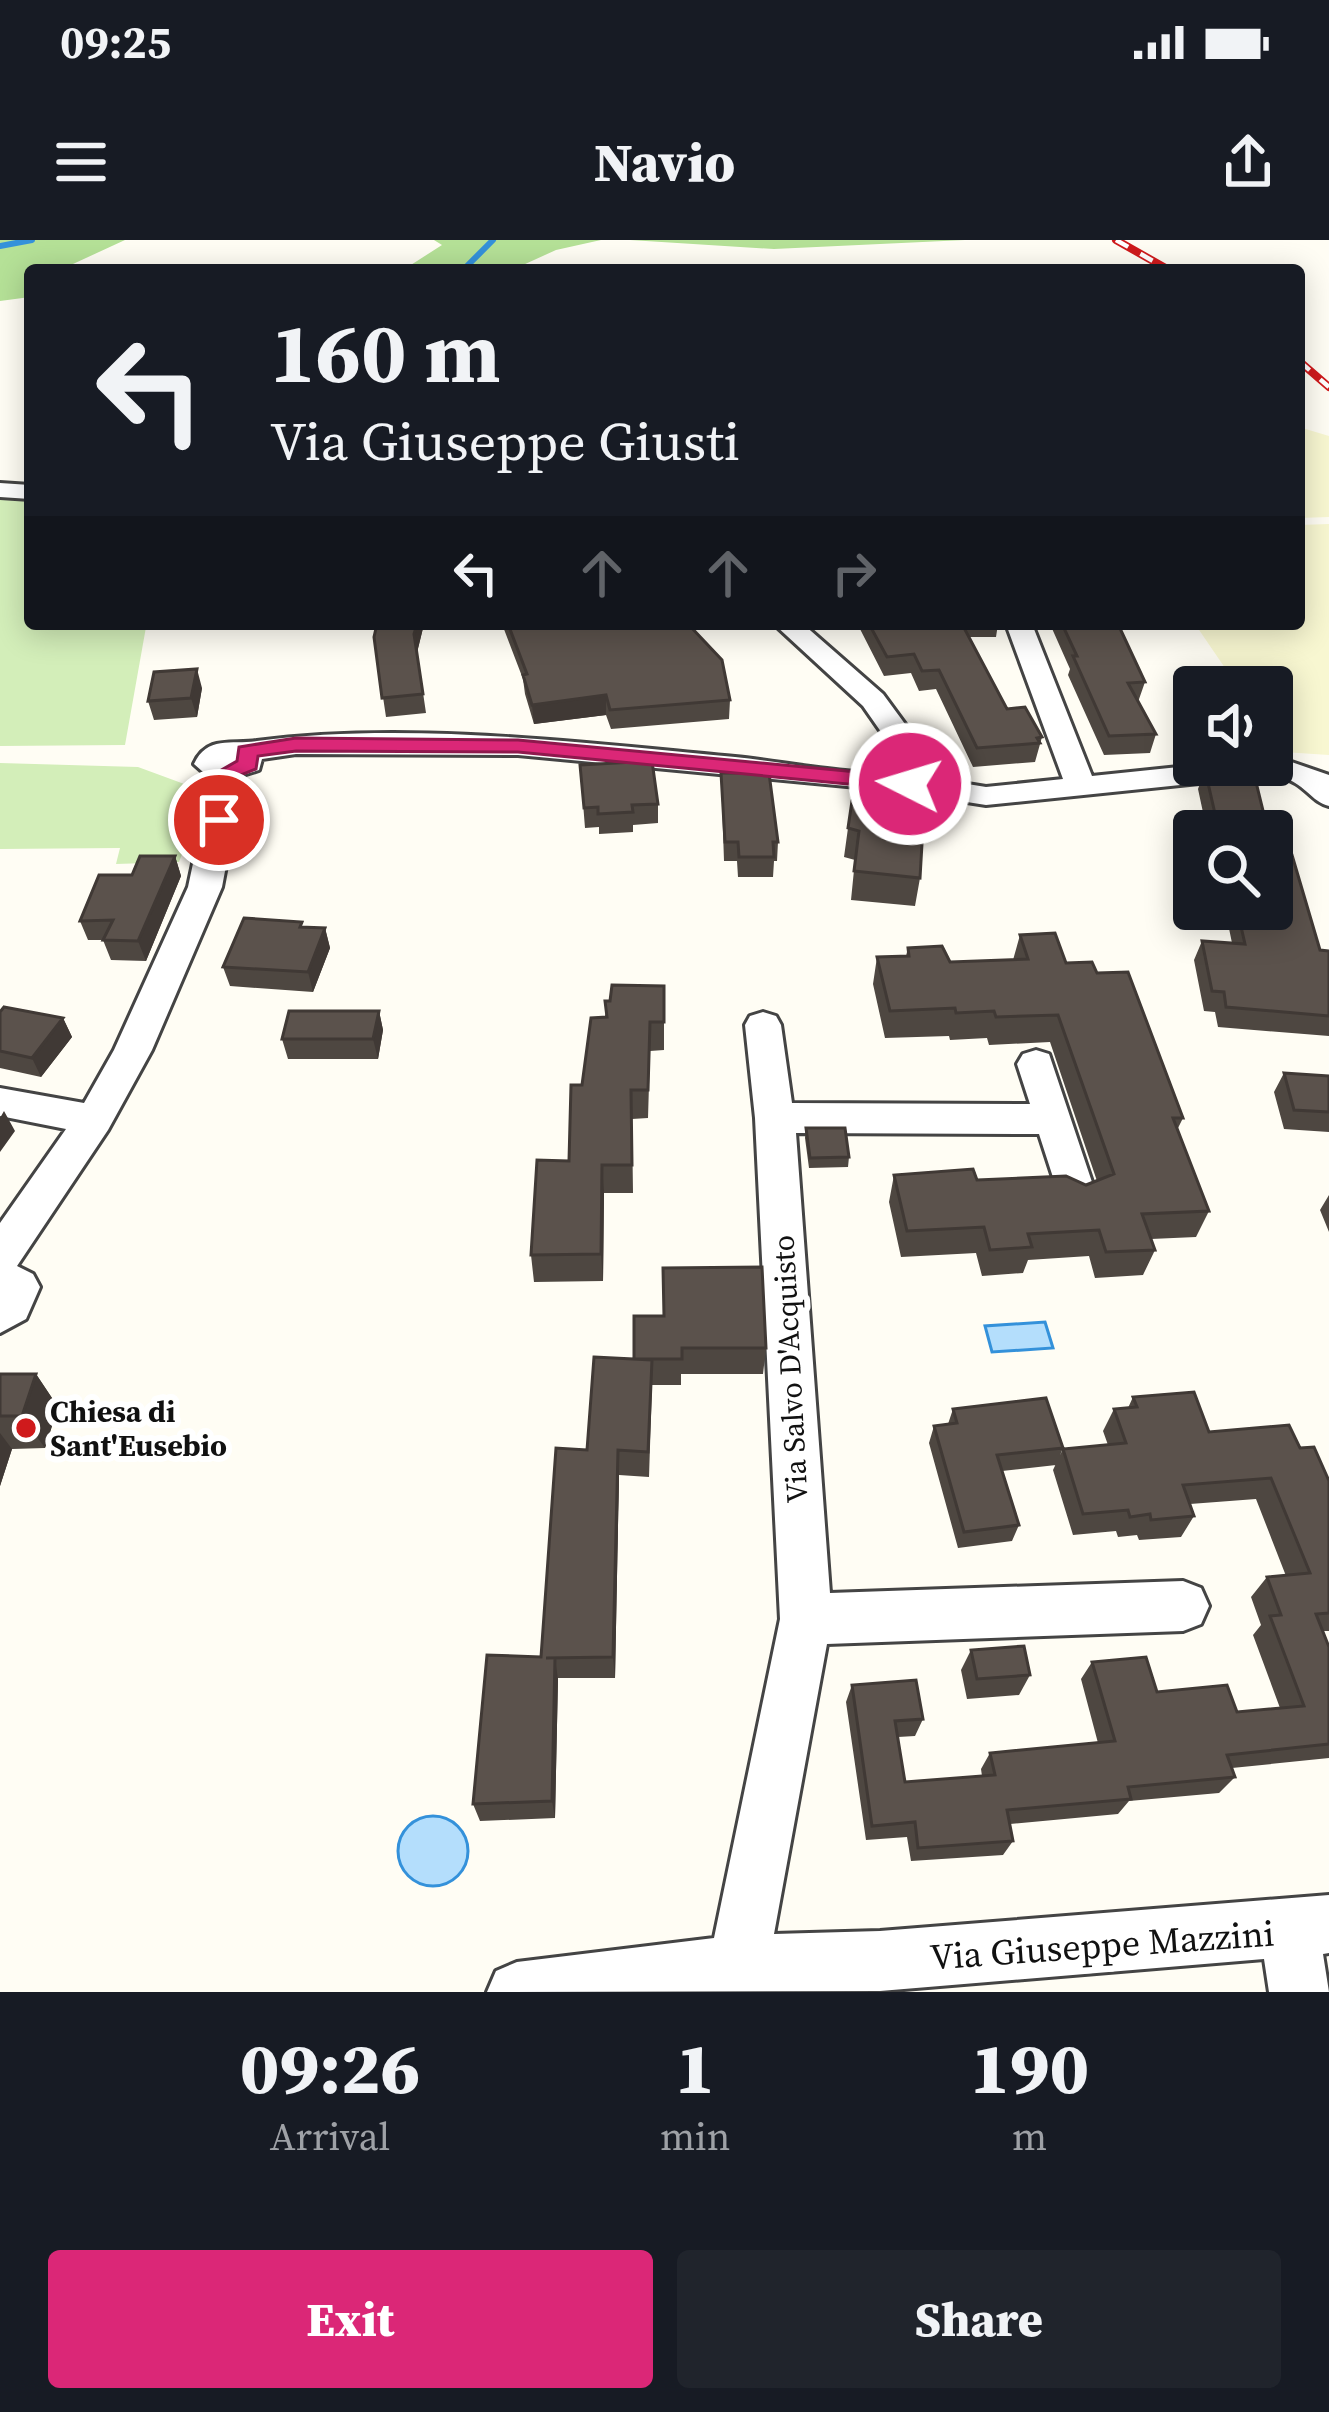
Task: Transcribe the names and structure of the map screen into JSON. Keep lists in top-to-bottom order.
{
  "streets": {
    "street": ["Via Salvo D'Acquisto", "Via Giuseppe Mazzini"]
  },
  "crossings": [
    ["Via Salvo D'Acquisto", "Via Giuseppe Mazzini"]
  ],
  "places": ["Chiesa di Sant'Eusebio"],
  "page": {
    "status": "09:25",
    "header": "Navio",
    "turn": ["160 m", "Via Giuseppe Giusti"],
    "eta": [
      "09:26",
      "Arrival",
      "1",
      "min",
      "190",
      "m"
    ],
    "buttons": ["Exit", "Share"]
  }
}
